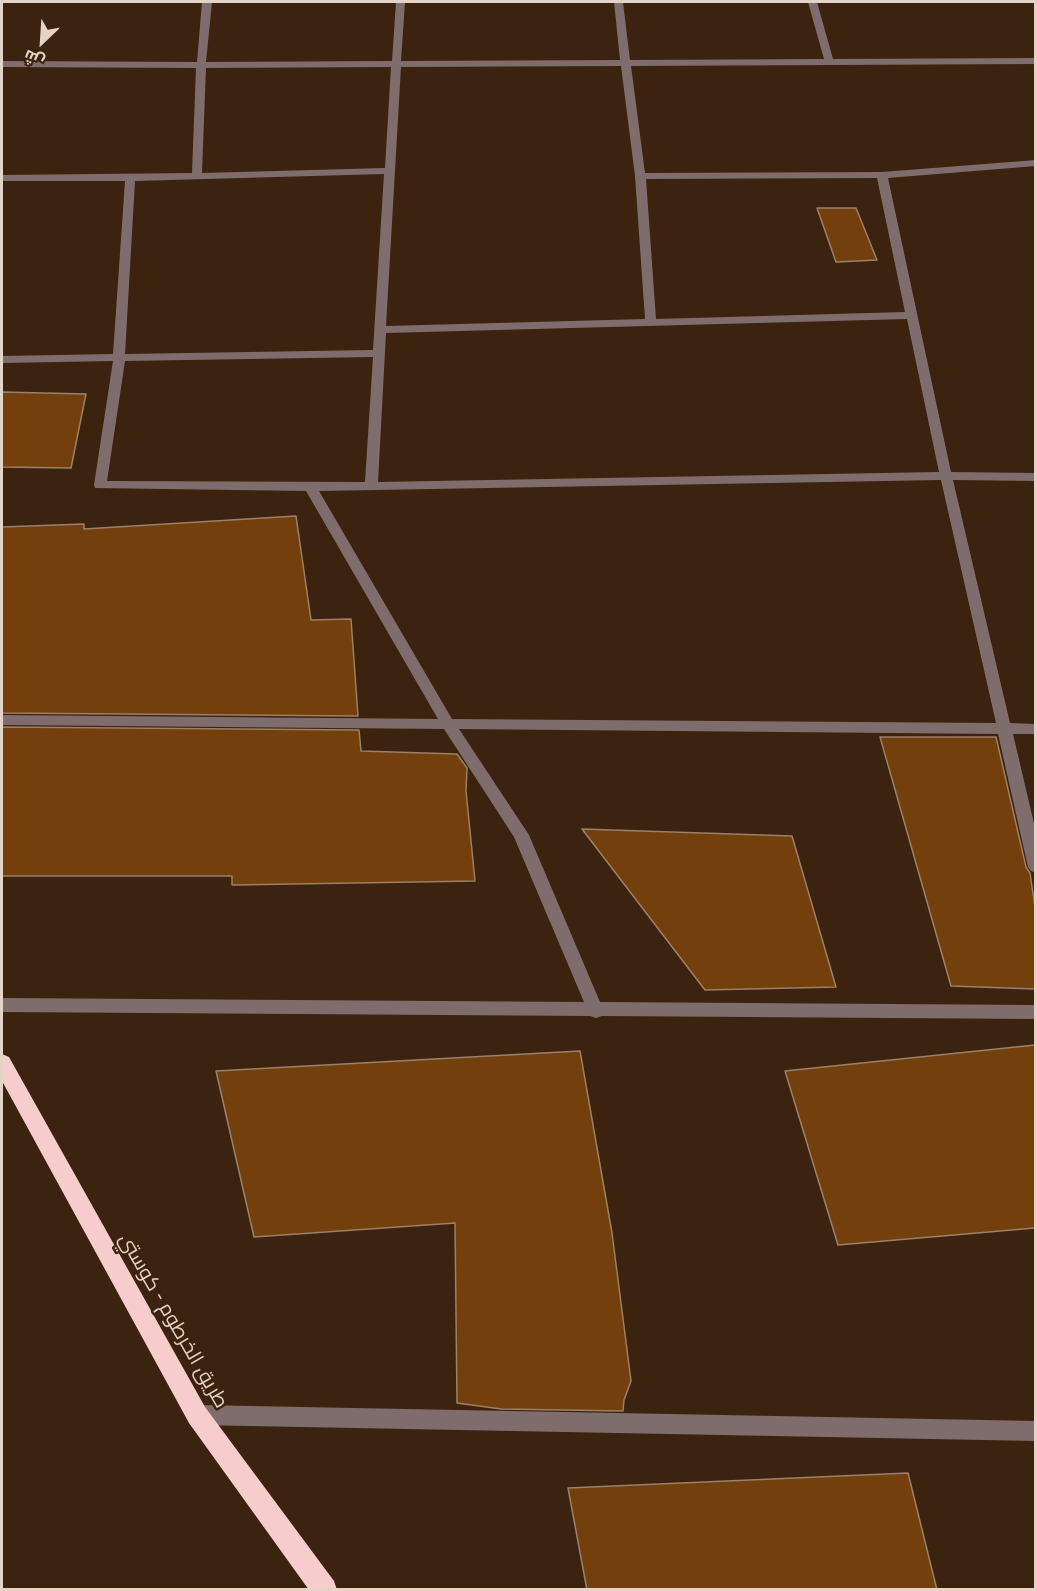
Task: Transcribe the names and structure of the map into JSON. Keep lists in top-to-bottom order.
{
  "streets": {
    "highway": ["طريق الخرطوم - كوستي"]
  },
  "north": "bottom left"
}
